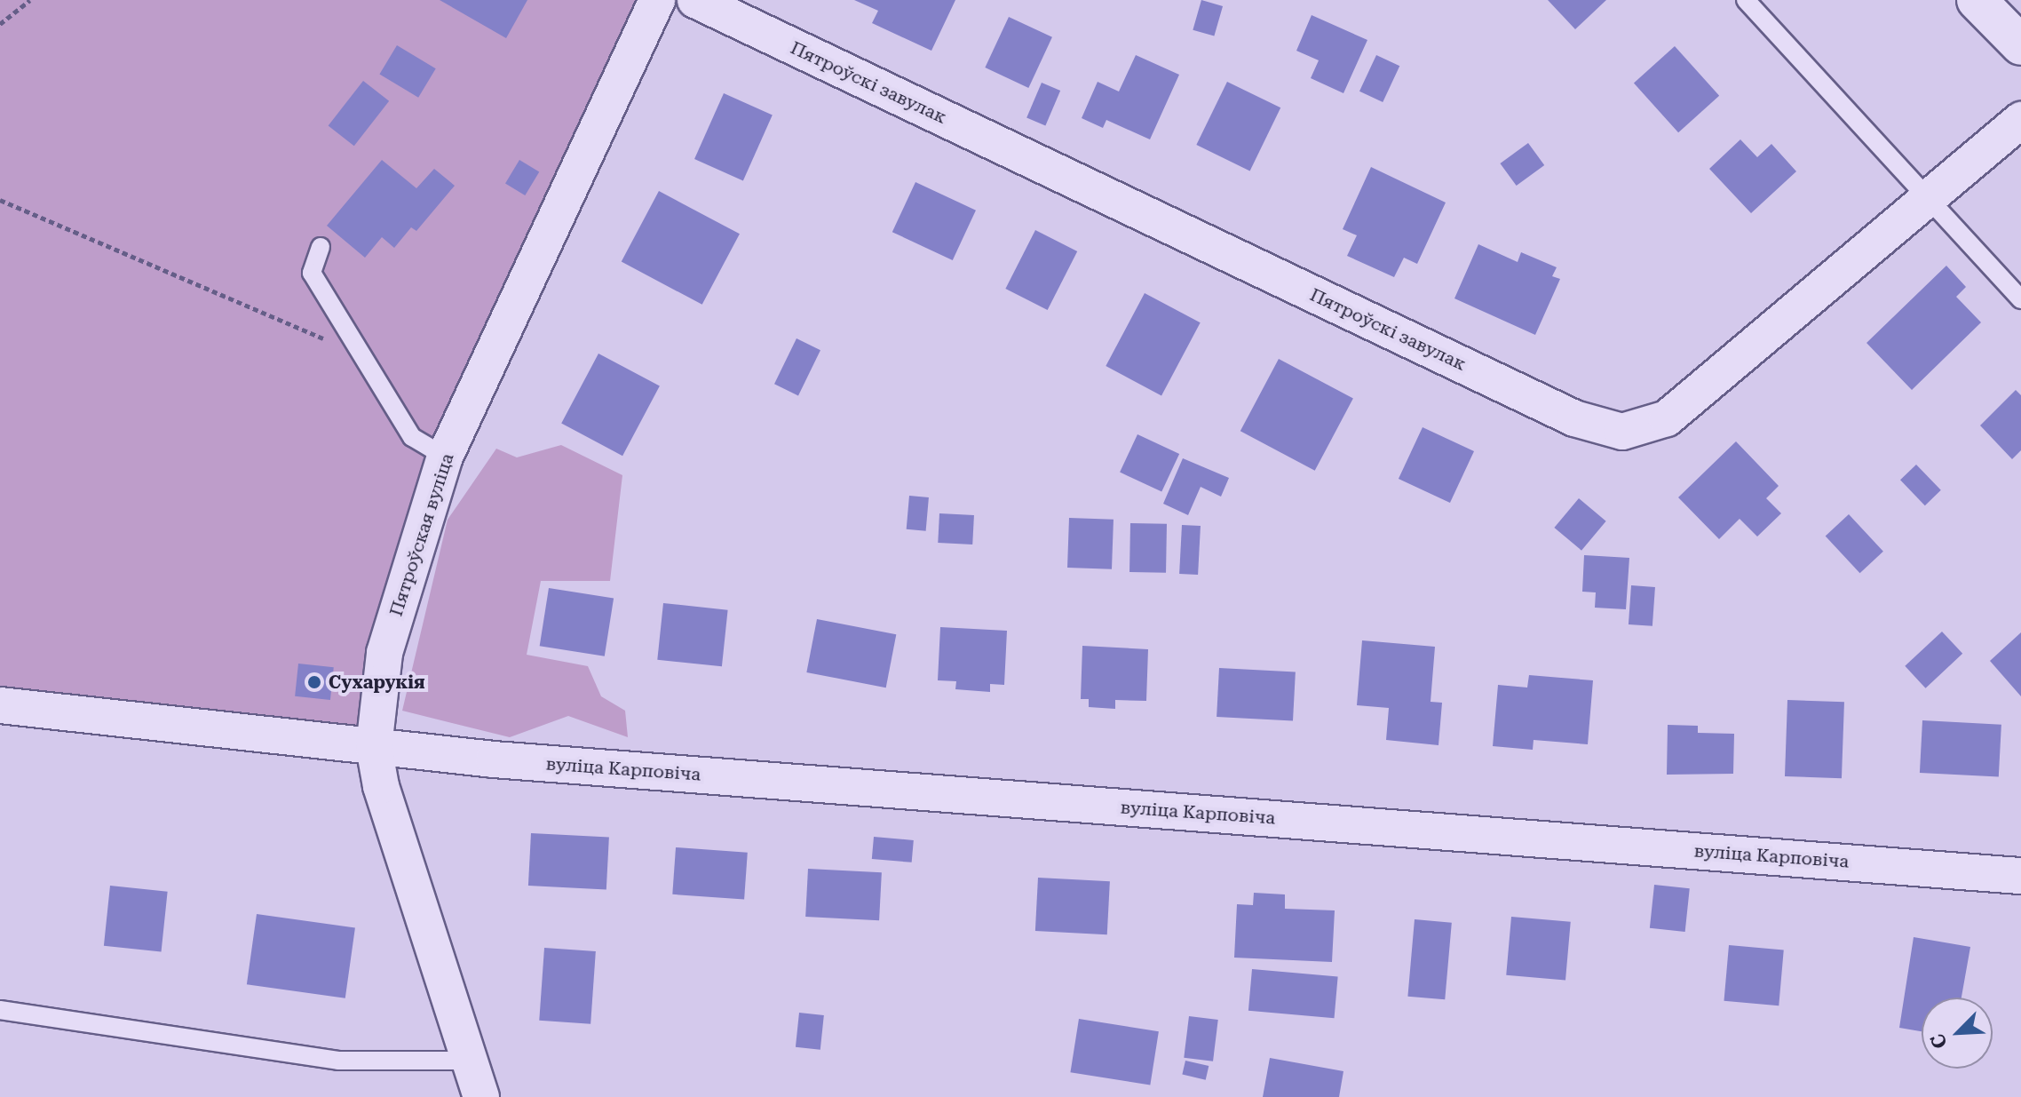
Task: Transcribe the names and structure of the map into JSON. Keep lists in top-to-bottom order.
{
  "streets": {
    "street": ["Пятроўскі завулак", "Пятроўская вуліца", "вуліца Карповіча"]
  },
  "crossings": [
    ["Пятроўская вуліца", "вуліца Карповіча"]
  ],
  "places": ["Сухарукія"],
  "north": "bottom left"
}
